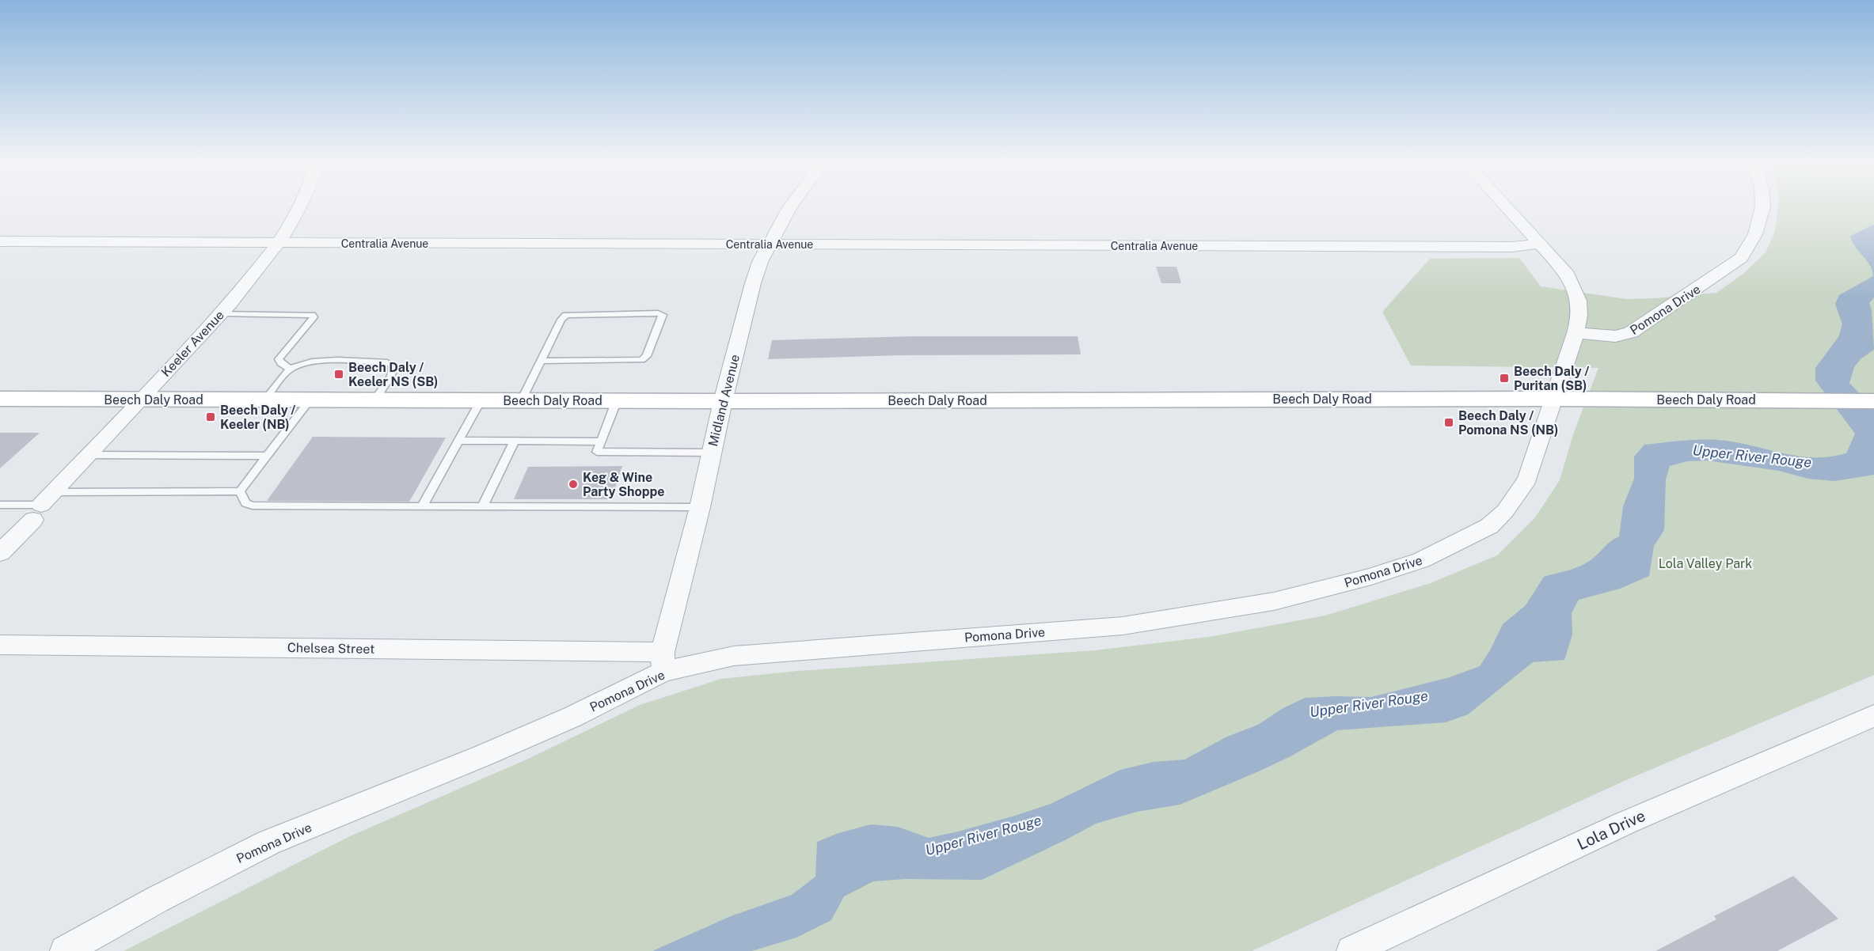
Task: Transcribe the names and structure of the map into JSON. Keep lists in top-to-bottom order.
{
  "streets": {
    "main road": ["Beech Daly Road"],
    "street": [
      "Centralia Avenue",
      "Pomona Drive",
      "Keeler Avenue",
      "Midland Avenue",
      "Chelsea Street",
      "Lola Drive"
    ]
  },
  "crossings": [
    ["Centralia Avenue", "Keeler Avenue"],
    ["Centralia Avenue", "Midland Avenue"],
    ["Pomona Drive", "Beech Daly Road"],
    ["Pomona Drive", "Midland Avenue"],
    ["Pomona Drive", "Chelsea Street"],
    ["Keeler Avenue", "Beech Daly Road"],
    ["Beech Daly Road", "Midland Avenue"],
    ["Midland Avenue", "Chelsea Street"]
  ],
  "water": ["Upper River Rouge"],
  "parks": ["Lola Valley Park"],
  "places": {
    "transit": [
      "Beech Daly / Keeler NS (SB)",
      "Beech Daly / Puritan (SB)",
      "Beech Daly / Keeler (NB)",
      "Beech Daly / Pomona NS (NB)"
    ],
    "other": ["Keg & Wine Party Shoppe"]
  }
}
